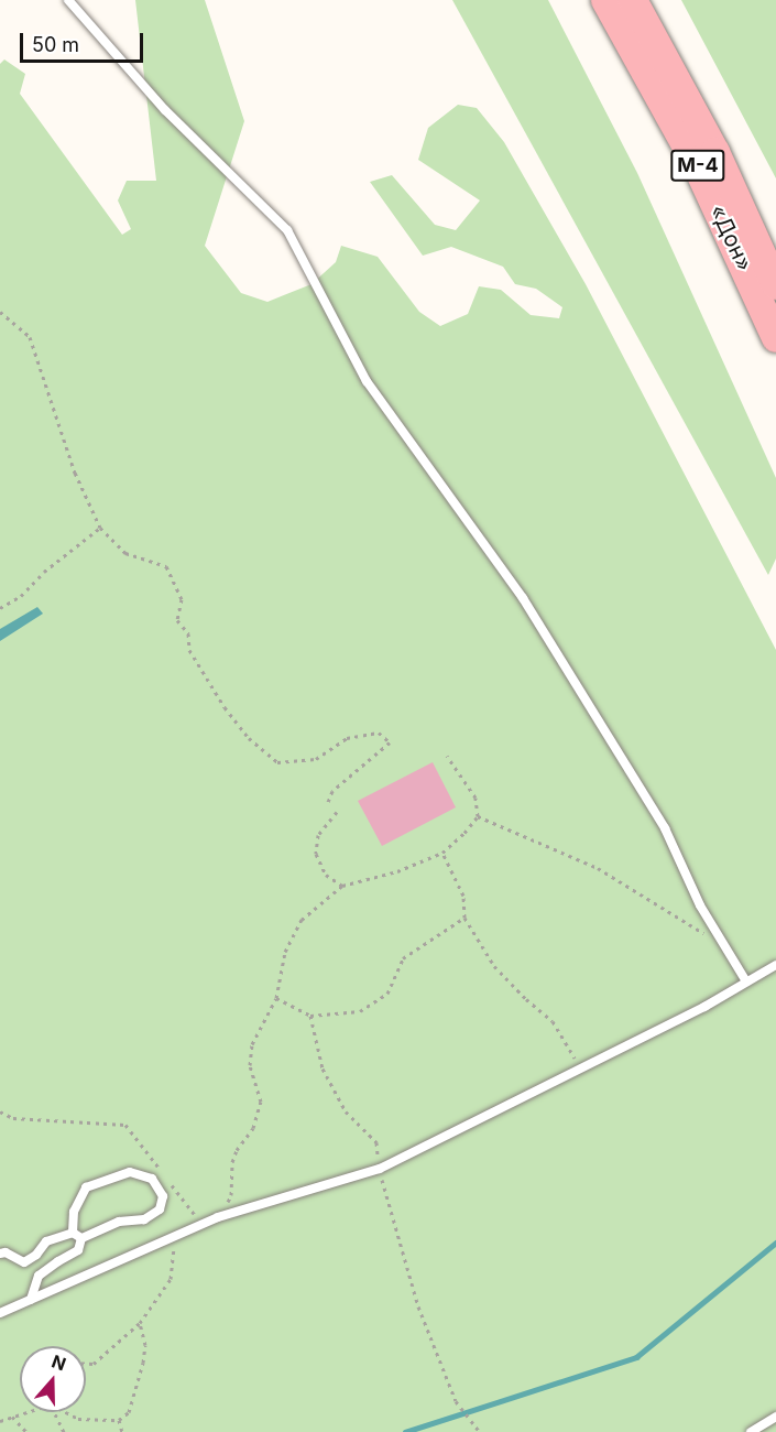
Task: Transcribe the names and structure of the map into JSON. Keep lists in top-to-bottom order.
{
  "streets": {
    "highway": ["М-4", "«Дон»"]
  },
  "scale_bar": "50 m",
  "north": "top"
}
